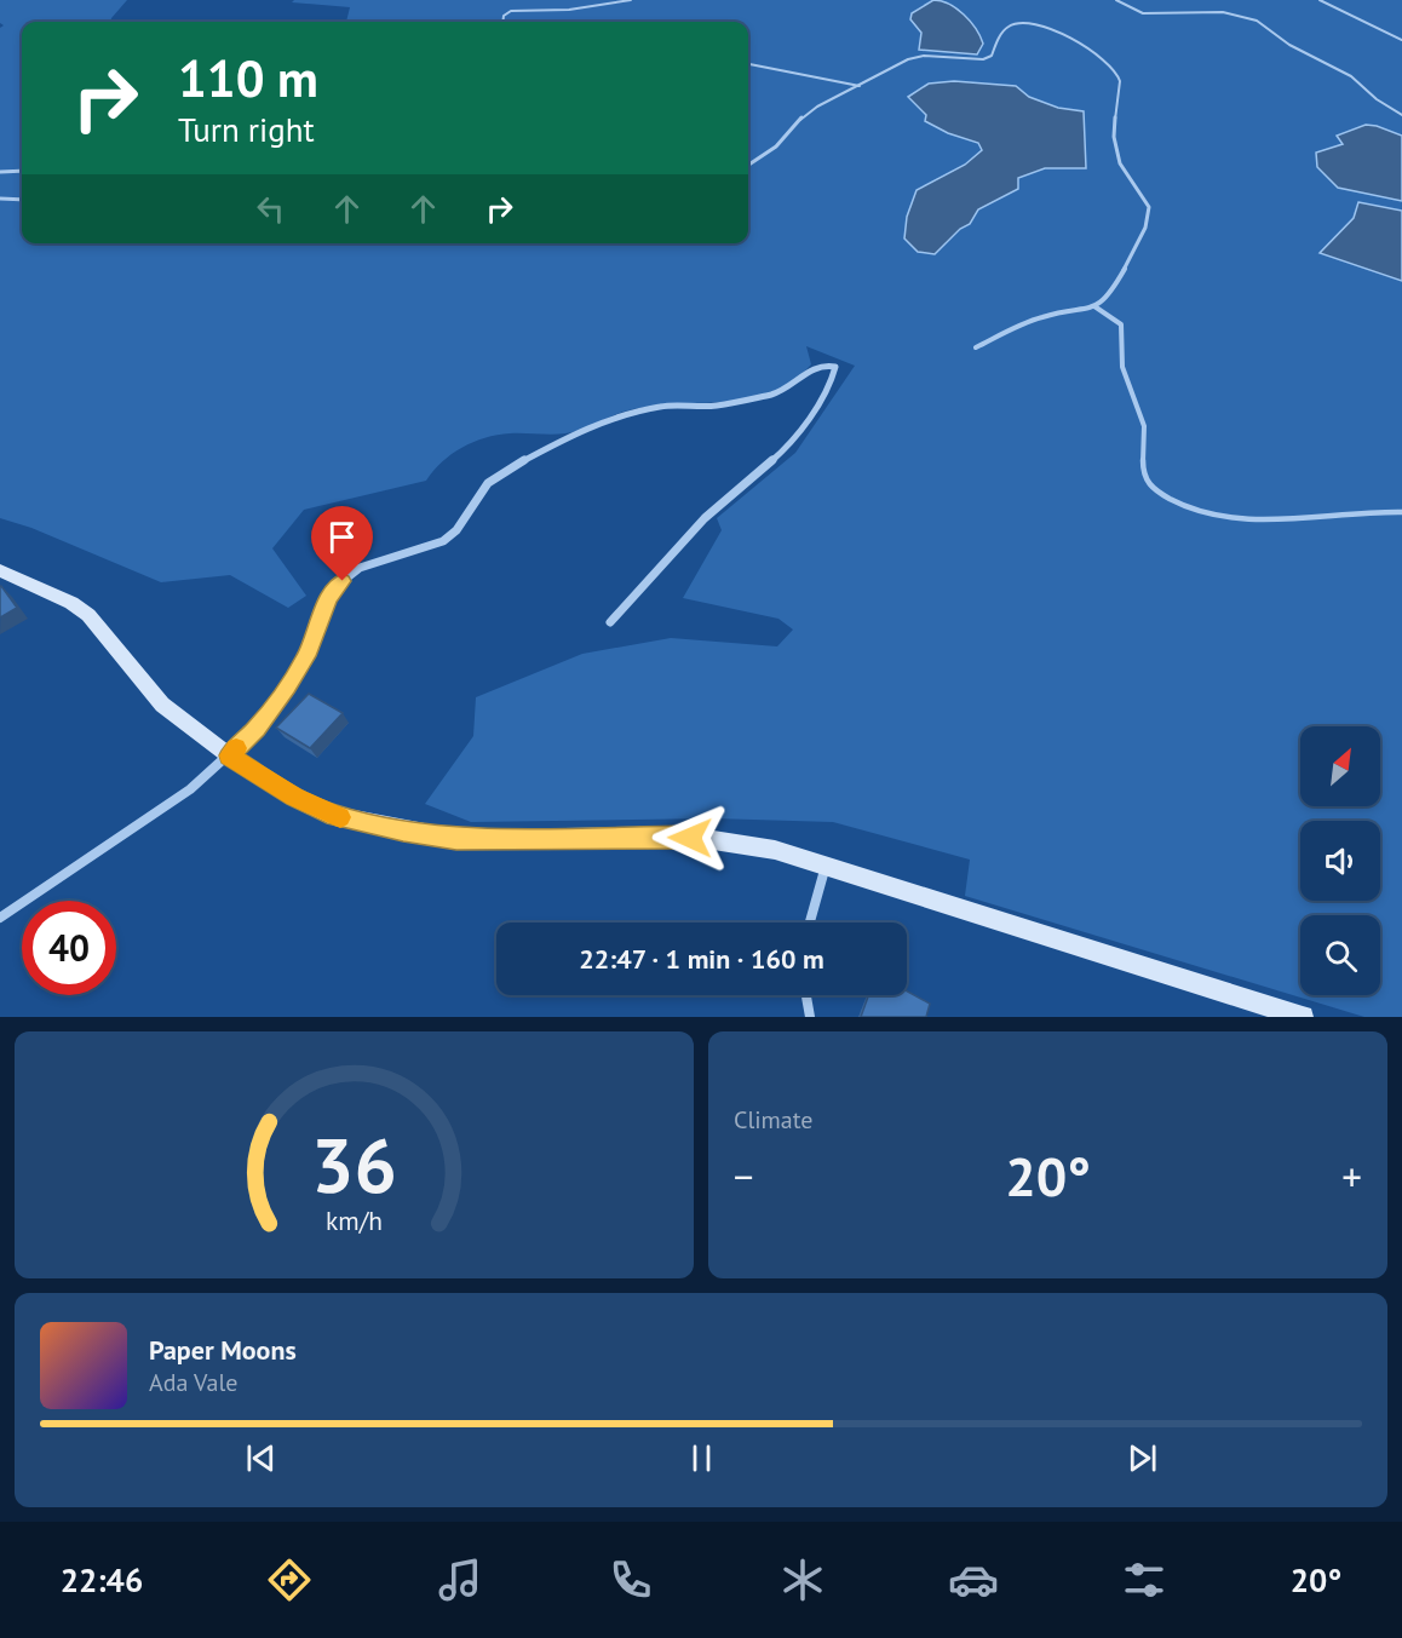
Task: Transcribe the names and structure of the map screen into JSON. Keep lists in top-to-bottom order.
{
  "north": "top right",
  "page": {
    "turn": ["110 m", "Turn right"],
    "limit": "40",
    "trip": "22:47 · 1 min · 160 m",
    "tile": "Climate",
    "heat": ["−", "20°", "+"],
    "song": ["Paper Moons", "Ada Vale"],
    "tabs": ["22:46", "20°"],
    "gauge": ["36", "km/h"]
  }
}
